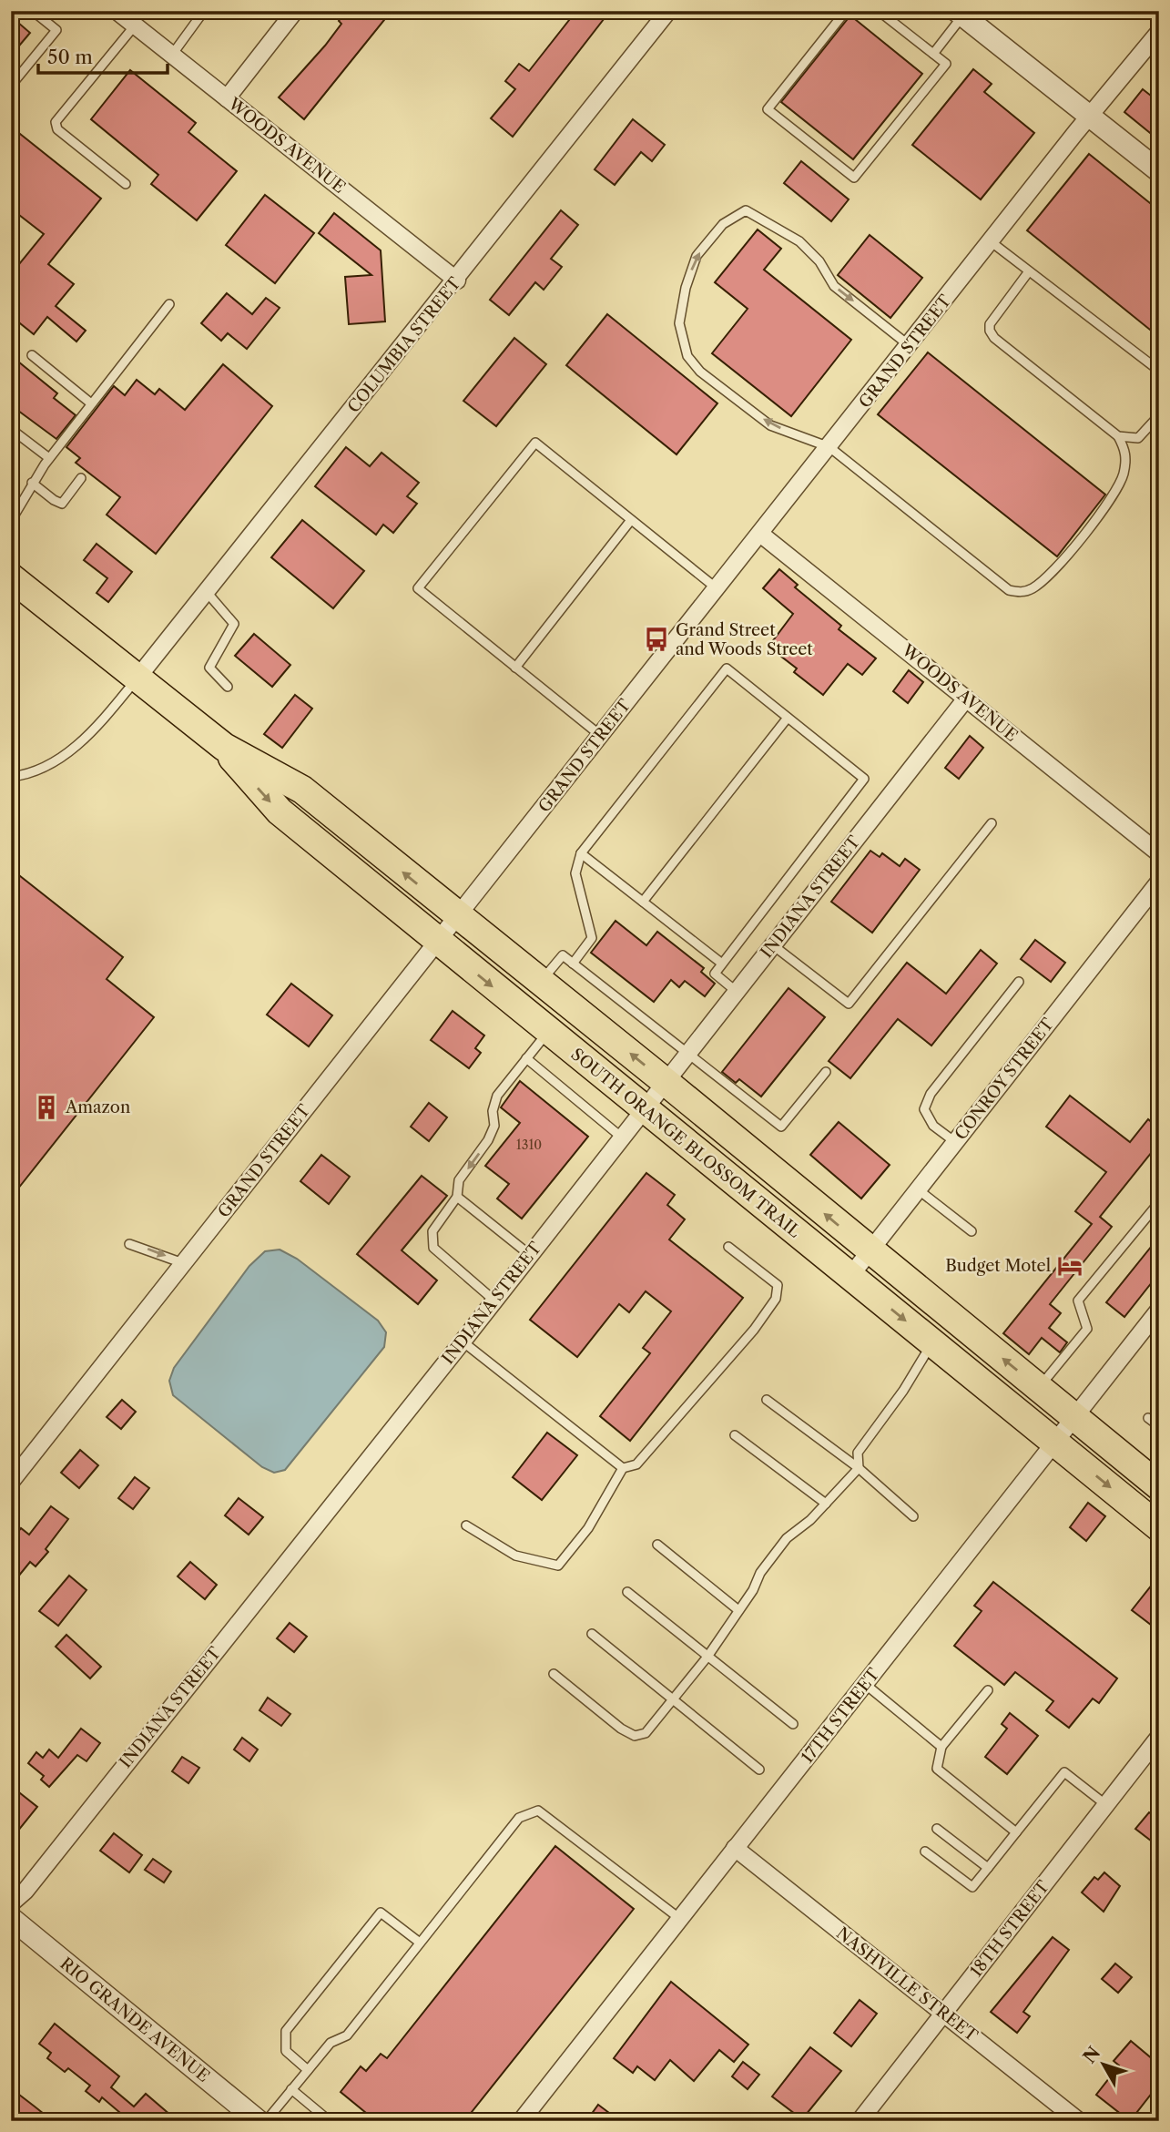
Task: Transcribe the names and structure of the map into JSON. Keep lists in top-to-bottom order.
{
  "streets": {
    "main road": ["SOUTH ORANGE BLOSSOM TRAIL"],
    "street": [
      "WOODS AVENUE",
      "COLUMBIA STREET",
      "GRAND STREET",
      "INDIANA STREET",
      "CONROY STREET",
      "17TH STREET",
      "18TH STREET",
      "NASHVILLE STREET",
      "RIO GRANDE AVENUE"
    ]
  },
  "crossings": [
    ["WOODS AVENUE", "COLUMBIA STREET"],
    ["WOODS AVENUE", "GRAND STREET"],
    ["WOODS AVENUE", "INDIANA STREET"],
    ["COLUMBIA STREET", "SOUTH ORANGE BLOSSOM TRAIL"],
    ["GRAND STREET", "SOUTH ORANGE BLOSSOM TRAIL"],
    ["INDIANA STREET", "SOUTH ORANGE BLOSSOM TRAIL"],
    ["CONROY STREET", "SOUTH ORANGE BLOSSOM TRAIL"],
    ["SOUTH ORANGE BLOSSOM TRAIL", "17TH STREET"],
    ["17TH STREET", "NASHVILLE STREET"],
    ["18TH STREET", "NASHVILLE STREET"]
  ],
  "places": {
    "bus stop": ["Grand Street and Woods Street"],
    "building": ["Amazon"],
    "hotel": ["Budget Motel"]
  },
  "house_numbers": ["1310"],
  "scale_bar": "50 m",
  "north": "top left"
}
